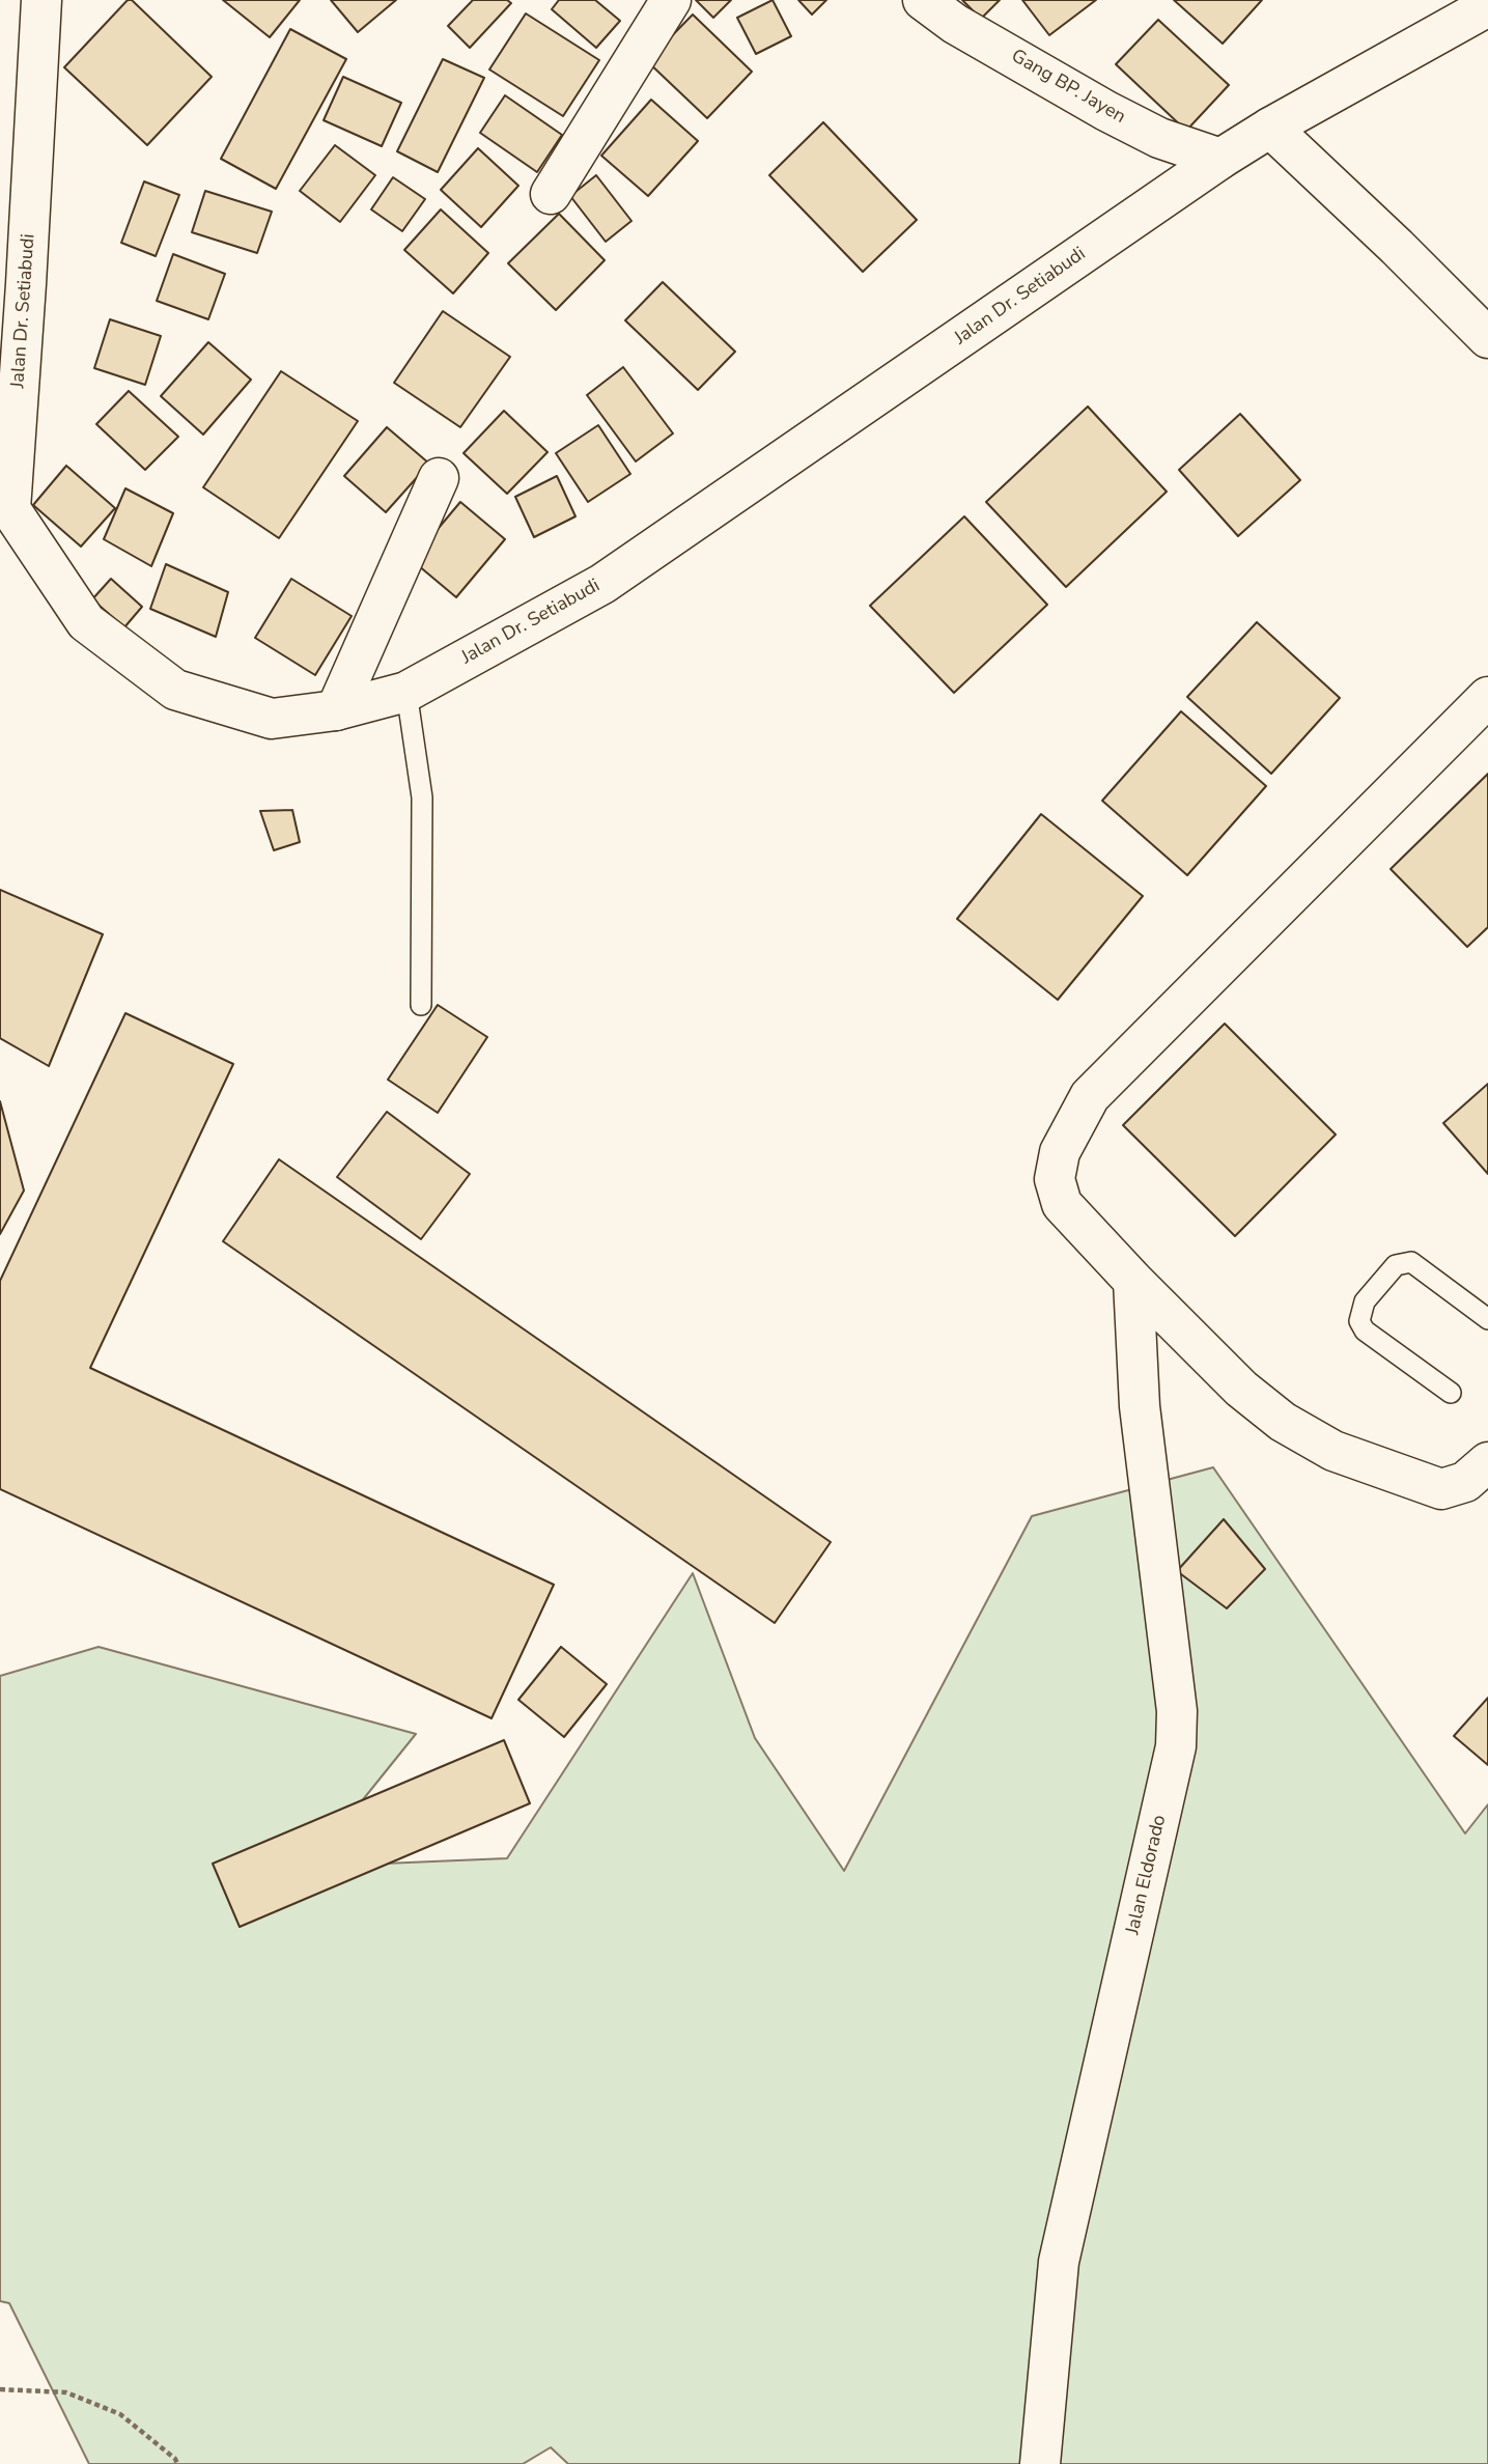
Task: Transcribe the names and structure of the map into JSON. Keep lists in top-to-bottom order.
{
  "streets": {
    "street": ["Gang BP. Jayen", "Jalan Dr. Setiabudi", "Jalan Eldorado"]
  },
  "crossings": [
    ["Gang BP. Jayen", "Jalan Dr. Setiabudi"]
  ]
}
